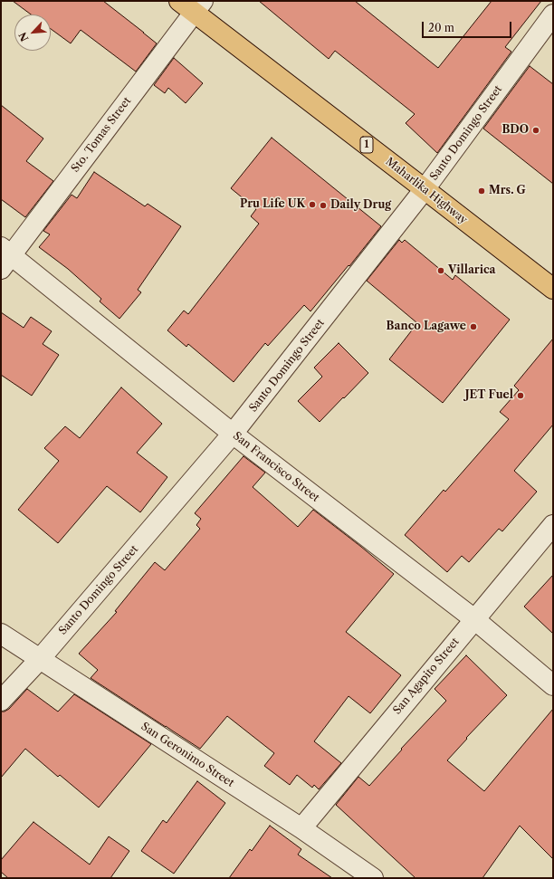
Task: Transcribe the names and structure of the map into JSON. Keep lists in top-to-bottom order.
{
  "streets": {
    "highway": ["1", "Maharlika Highway"],
    "street": [
      "Santo Domingo Street",
      "Sto. Tomas Street",
      "San Francisco Street",
      "San Agapito Street",
      "San Geronimo Street"
    ]
  },
  "crossings": [
    ["Santo Domingo Street", "Maharlika Highway"],
    ["Santo Domingo Street", "San Francisco Street"],
    ["Santo Domingo Street", "San Geronimo Street"],
    ["Sto. Tomas Street", "Maharlika Highway"],
    ["Sto. Tomas Street", "San Francisco Street"],
    ["San Francisco Street", "San Agapito Street"],
    ["San Agapito Street", "San Geronimo Street"]
  ],
  "places": [
    "BDO",
    "Mrs. G",
    "Pru Life UK",
    "Daily Drug",
    "Villarica",
    "Banco Lagawe",
    "JET Fuel"
  ],
  "scale_bar": "20 m",
  "north": "bottom left"
}
